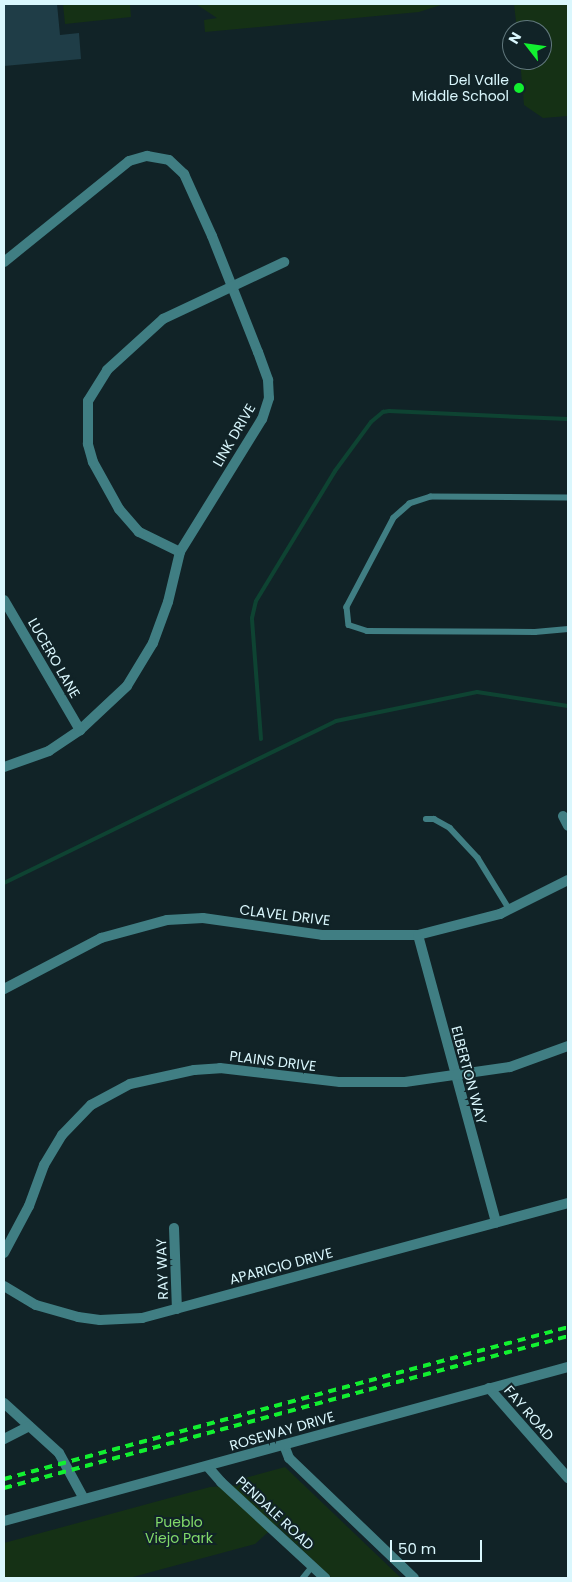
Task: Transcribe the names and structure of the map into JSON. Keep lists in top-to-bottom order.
{
  "streets": {
    "street": [
      "LINK DRIVE",
      "LUCERO LANE",
      "CLAVEL DRIVE",
      "PLAINS DRIVE",
      "ELBERTON WAY",
      "APARICIO DRIVE",
      "RAY WAY",
      "FAY ROAD",
      "ROSEWAY DRIVE",
      "PENDALE ROAD"
    ]
  },
  "crossings": [
    ["LINK DRIVE", "LUCERO LANE"],
    ["CLAVEL DRIVE", "ELBERTON WAY"],
    ["PLAINS DRIVE", "ELBERTON WAY"],
    ["ELBERTON WAY", "APARICIO DRIVE"],
    ["APARICIO DRIVE", "RAY WAY"],
    ["FAY ROAD", "ROSEWAY DRIVE"],
    ["ROSEWAY DRIVE", "PENDALE ROAD"]
  ],
  "parks": ["Pueblo Viejo Park"],
  "places": ["Del Valle Middle School"],
  "scale_bar": "50 m",
  "north": "top left"
}
